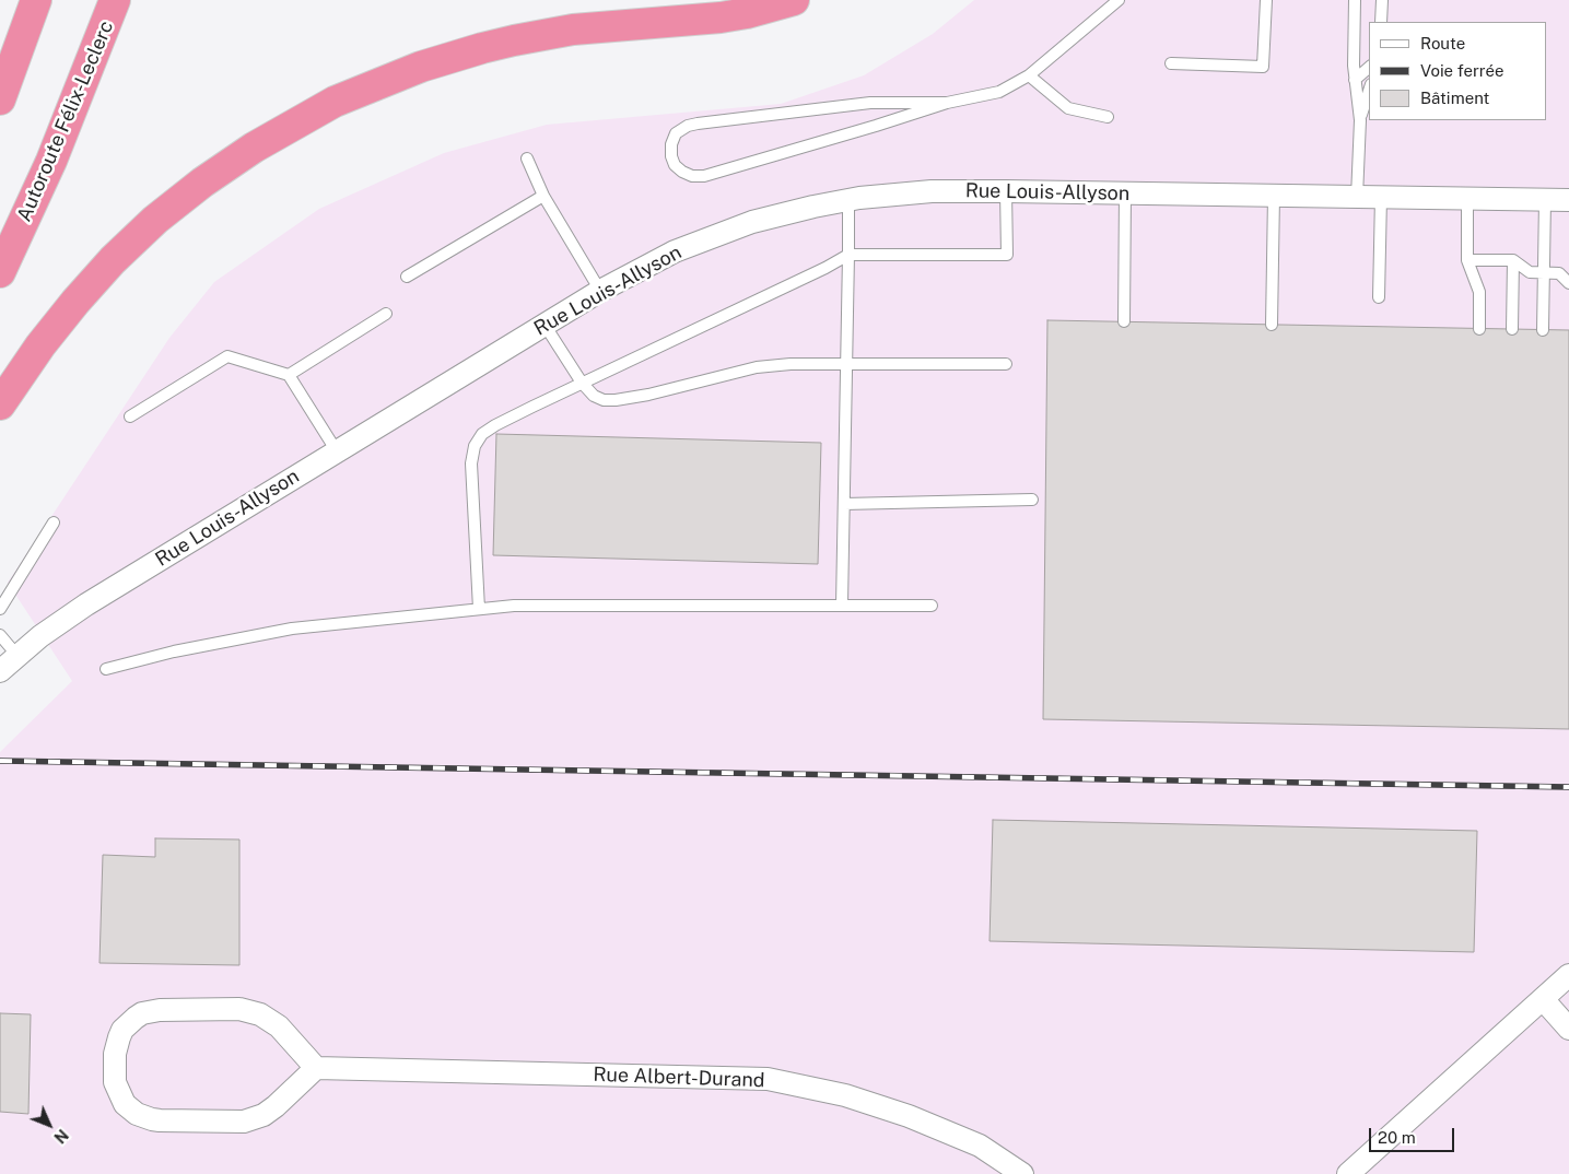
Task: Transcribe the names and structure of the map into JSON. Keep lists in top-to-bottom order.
{
  "streets": {
    "highway": ["Autoroute Félix-Leclerc"],
    "street": ["Rue Louis-Allyson", "Rue Albert-Durand"]
  },
  "legend": ["Route", "Voie ferrée", "Bâtiment"],
  "scale_bar": "20 m",
  "north": "bottom right"
}
